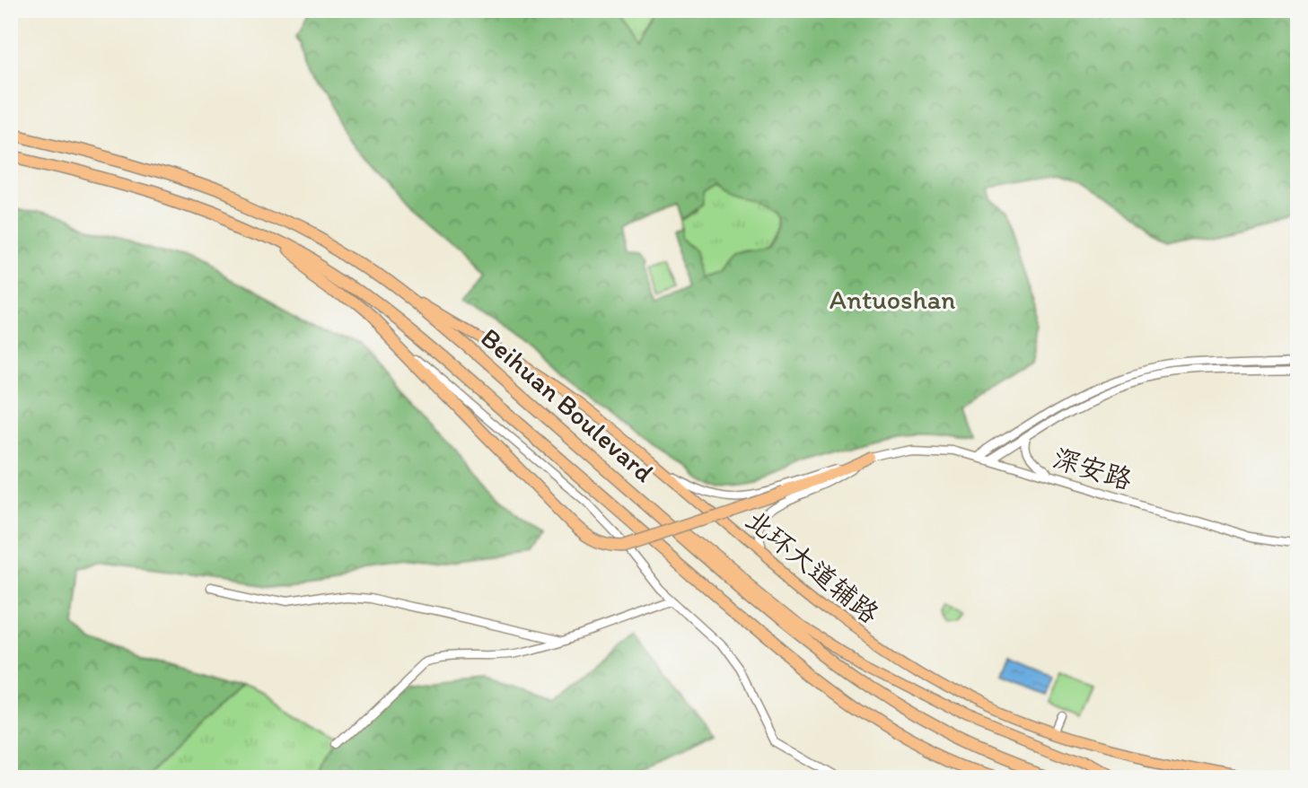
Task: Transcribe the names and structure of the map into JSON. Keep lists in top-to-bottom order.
{
  "streets": {
    "highway": ["Beihuan Boulevard"],
    "main road": ["北环大道辅路"],
    "street": ["深安路"]
  },
  "crossings": [
    ["Beihuan Boulevard", "北环大道辅路"],
    ["深安路", "北环大道辅路"]
  ],
  "parks": ["Antuoshan"]
}
